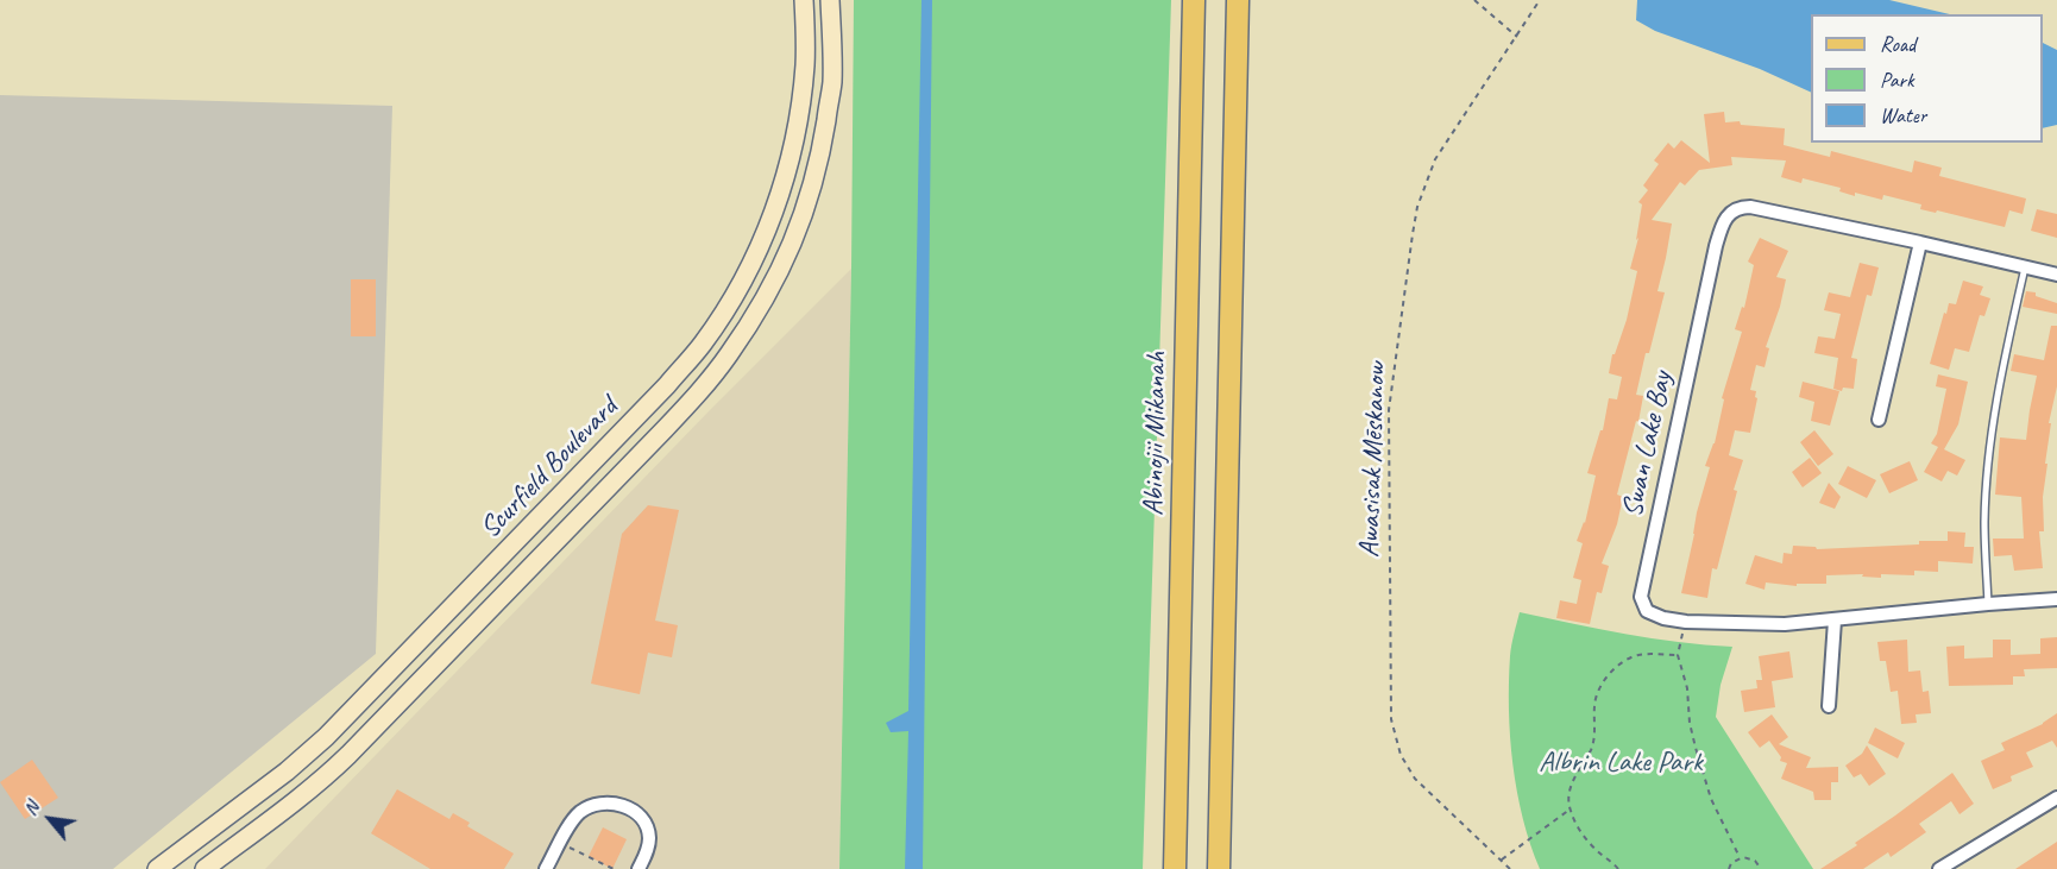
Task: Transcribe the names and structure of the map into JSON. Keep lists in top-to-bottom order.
{
  "streets": {
    "main road": ["Abinojii Mikanah"],
    "street": ["Swan Lake Bay", "Scurfield Boulevard"],
    "path": ["Awasisak Mēskanow"]
  },
  "parks": ["Albrin Lake Park"],
  "legend": ["Road", "Park", "Water"],
  "north": "top left"
}
